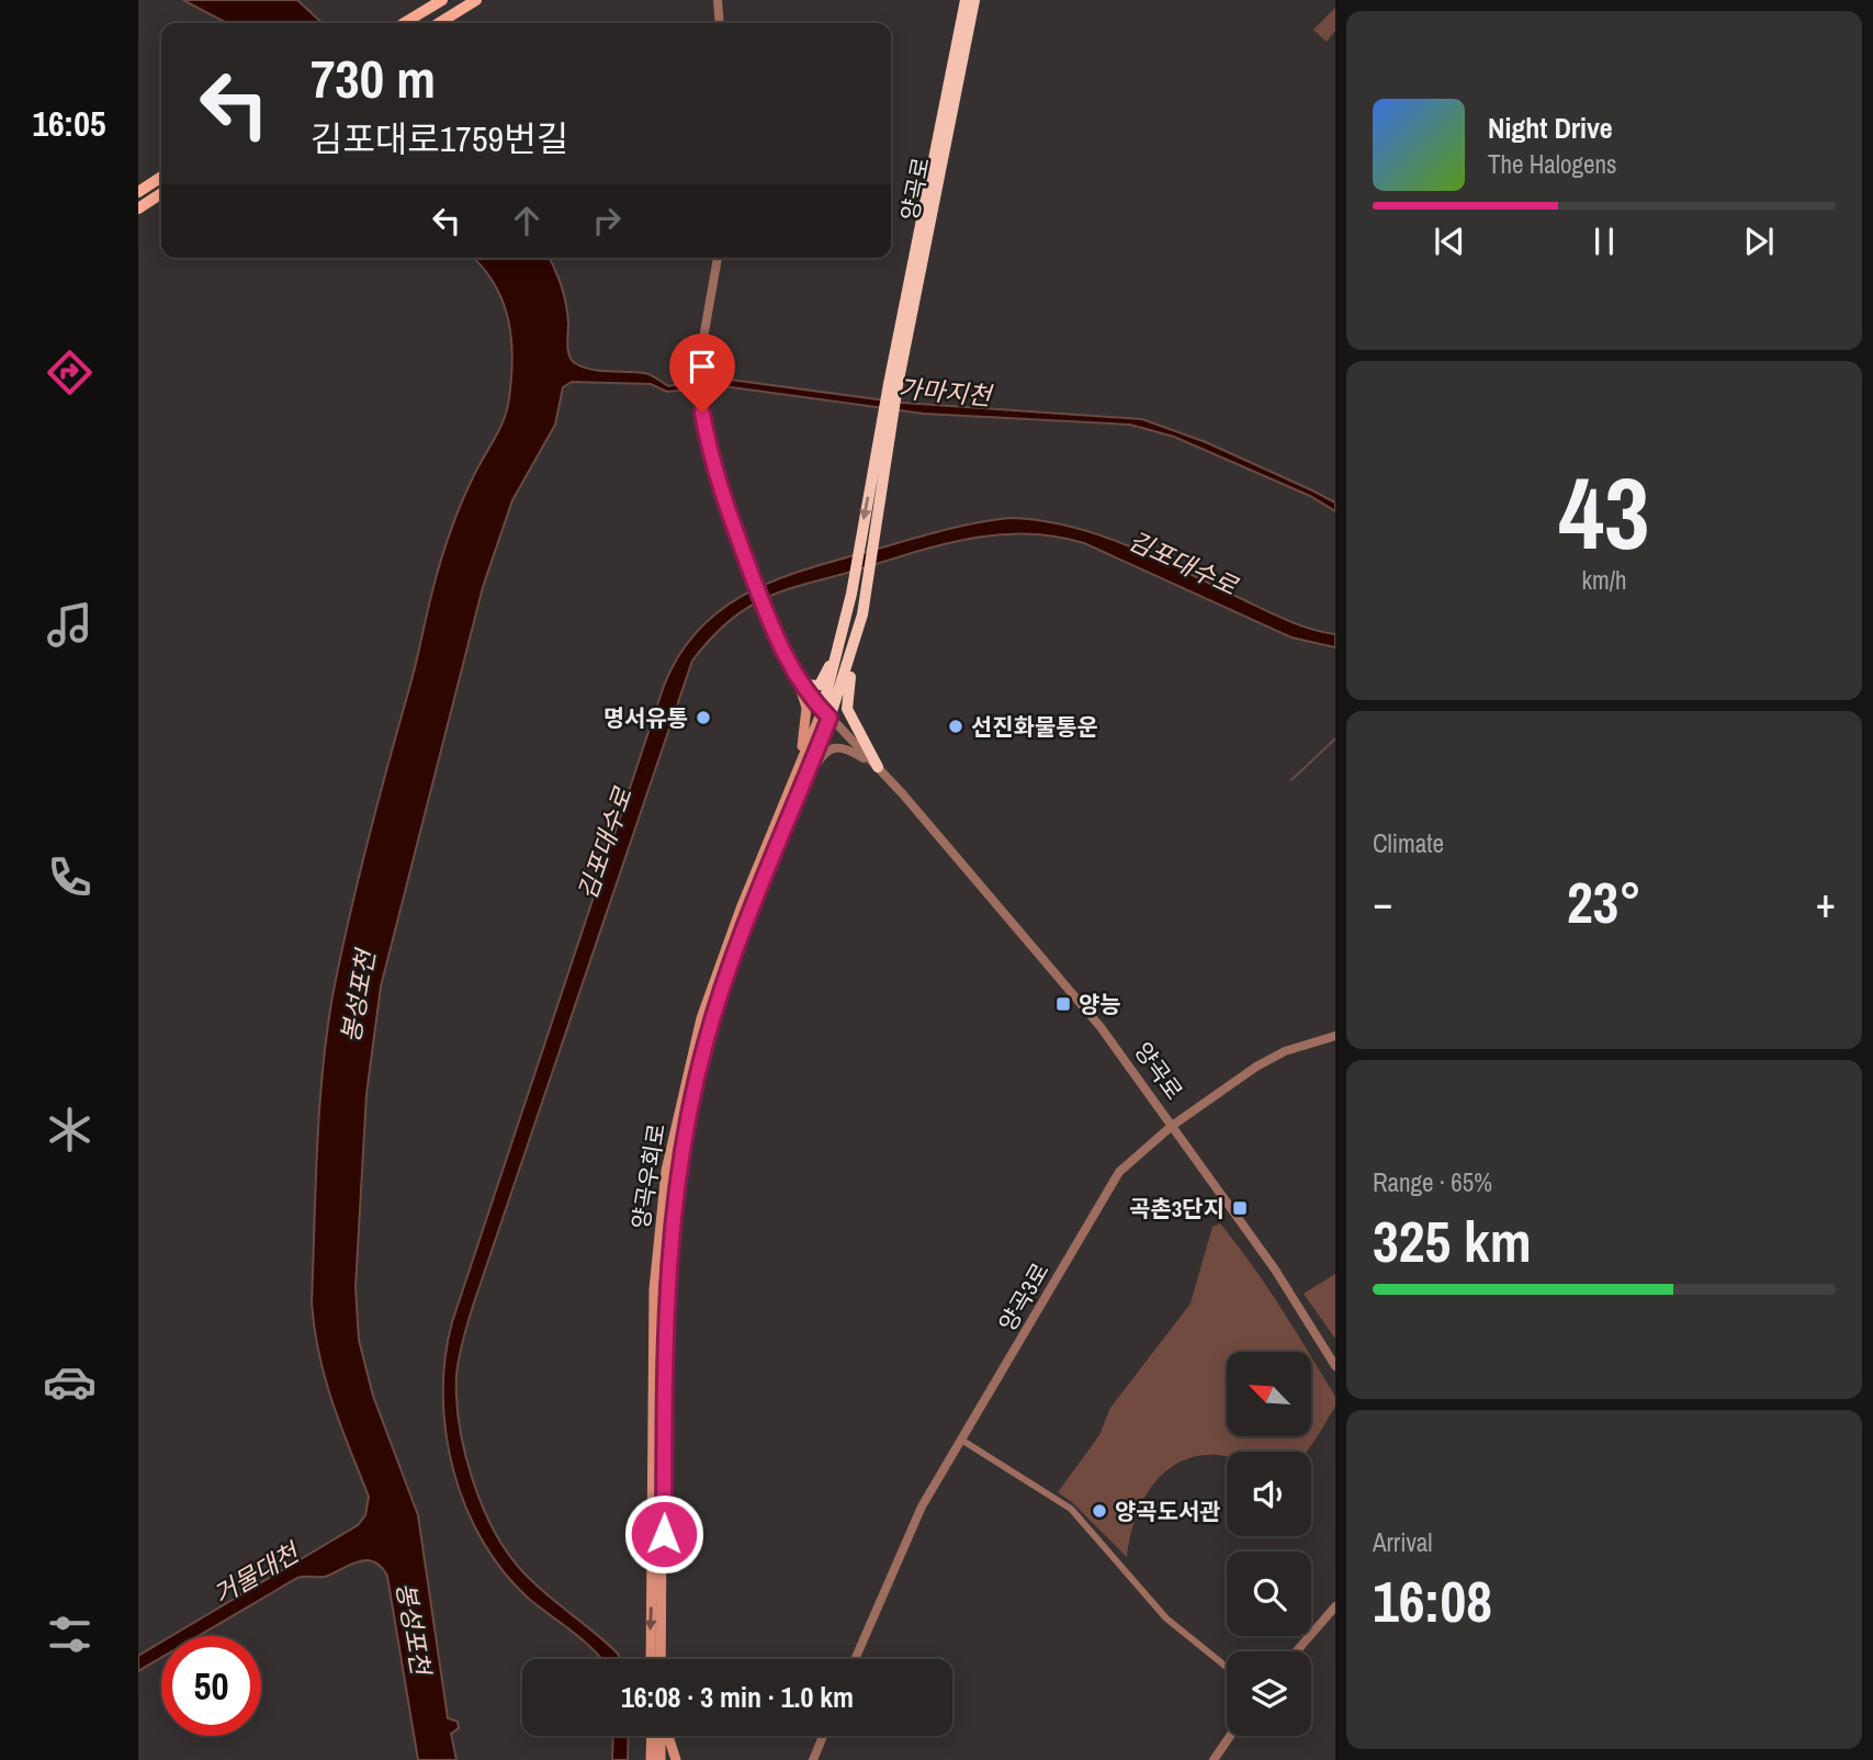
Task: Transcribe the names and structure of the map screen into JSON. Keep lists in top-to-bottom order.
{
  "streets": {
    "highway": ["양곡로"],
    "main road": ["양곡우회로"],
    "street": ["양곡3로"]
  },
  "crossings": [
    ["양곡로", "양곡우회로"],
    ["양곡로", "양곡3로"]
  ],
  "water": [
    "가마지천",
    "김포대수로",
    "봉성포천",
    "거물대천"
  ],
  "places": {
    "other": ["명서유통", "선진화물통운", "양곡도서관"],
    "transit": ["양능", "곡촌3단지"]
  },
  "north": "top left",
  "page": {
    "tabs": "16:05",
    "turn": ["730 m", "김포대로1759번길"],
    "song": ["Night Drive", "The Halogens"],
    "tile": [
      ["43", "km/h"],
      "Climate",
      ["Range · 65%", "325 km"],
      ["Arrival", "16:08"]
    ],
    "heat": ["−", "23°", "+"],
    "limit": "50",
    "trip": "16:08 · 3 min · 1.0 km"
  }
}
